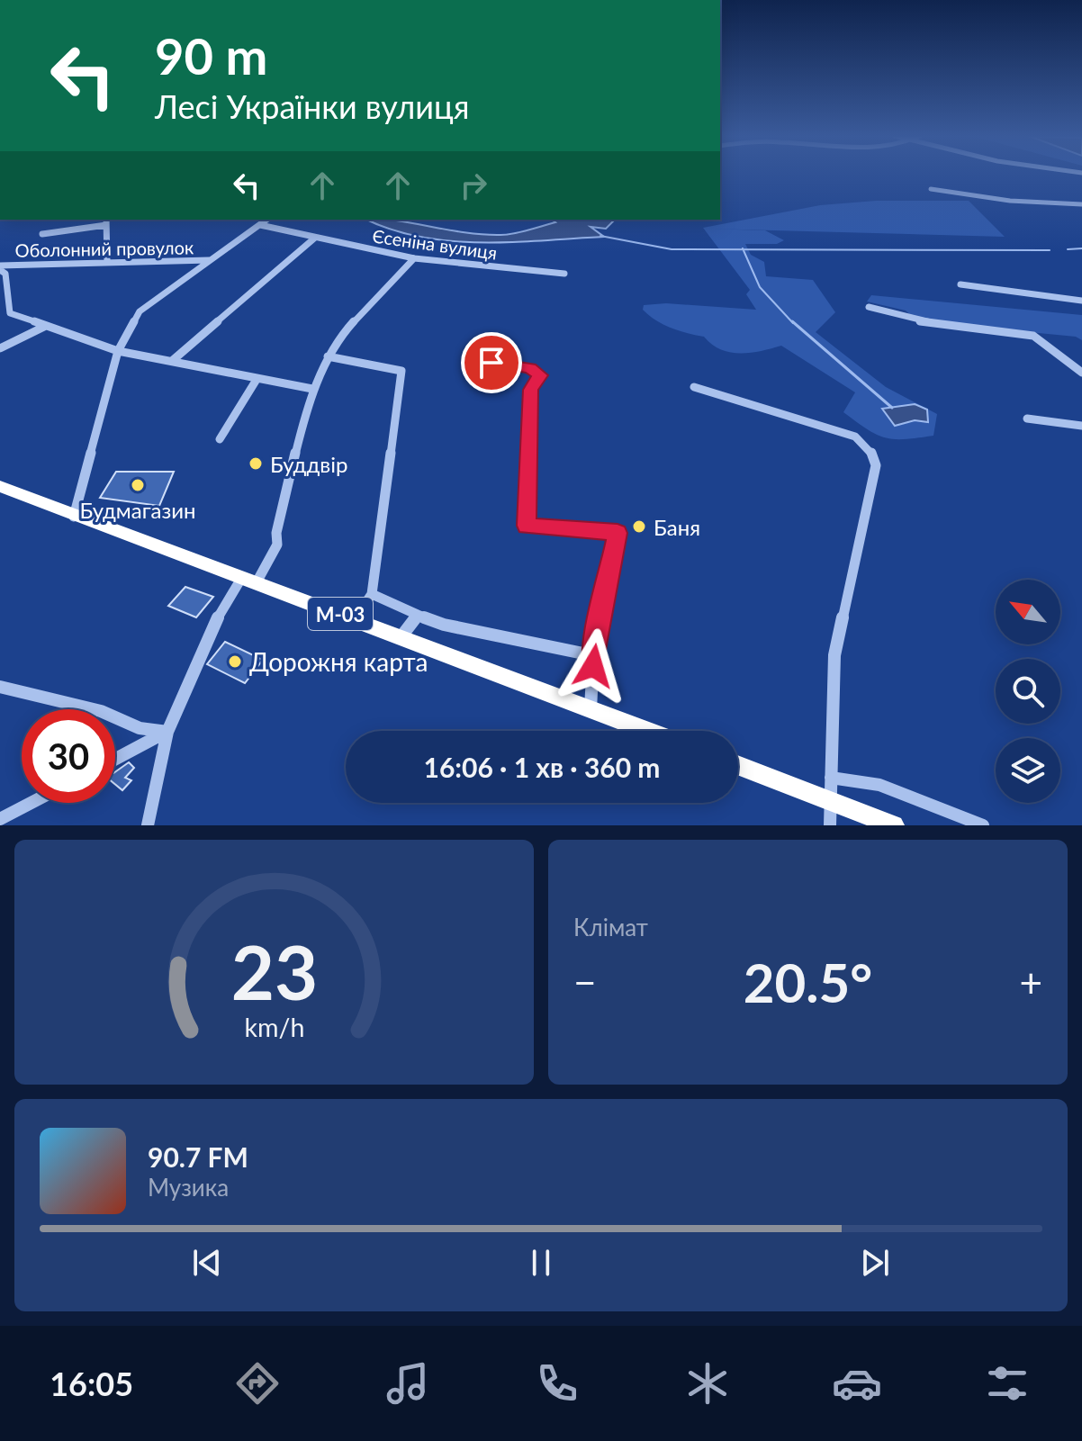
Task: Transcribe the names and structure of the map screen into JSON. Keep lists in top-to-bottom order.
{
  "streets": {
    "highway": ["М-03"],
    "street": ["Єсеніна вулиця", "Оболонний провулок"]
  },
  "places": [
    "Буддвір",
    "Будмагазин",
    "Баня",
    "Дорожня карта"
  ],
  "north": "top left",
  "page": {
    "turn": ["90 m", "Лесі Українки вулиця"],
    "limit": "30",
    "trip": "16:06 · 1 хв · 360 m",
    "tile": "Клімат",
    "heat": ["−", "20.5°", "+"],
    "song": ["90.7 FM", "Музика"],
    "tabs": "16:05",
    "gauge": ["23", "km/h"]
  }
}
